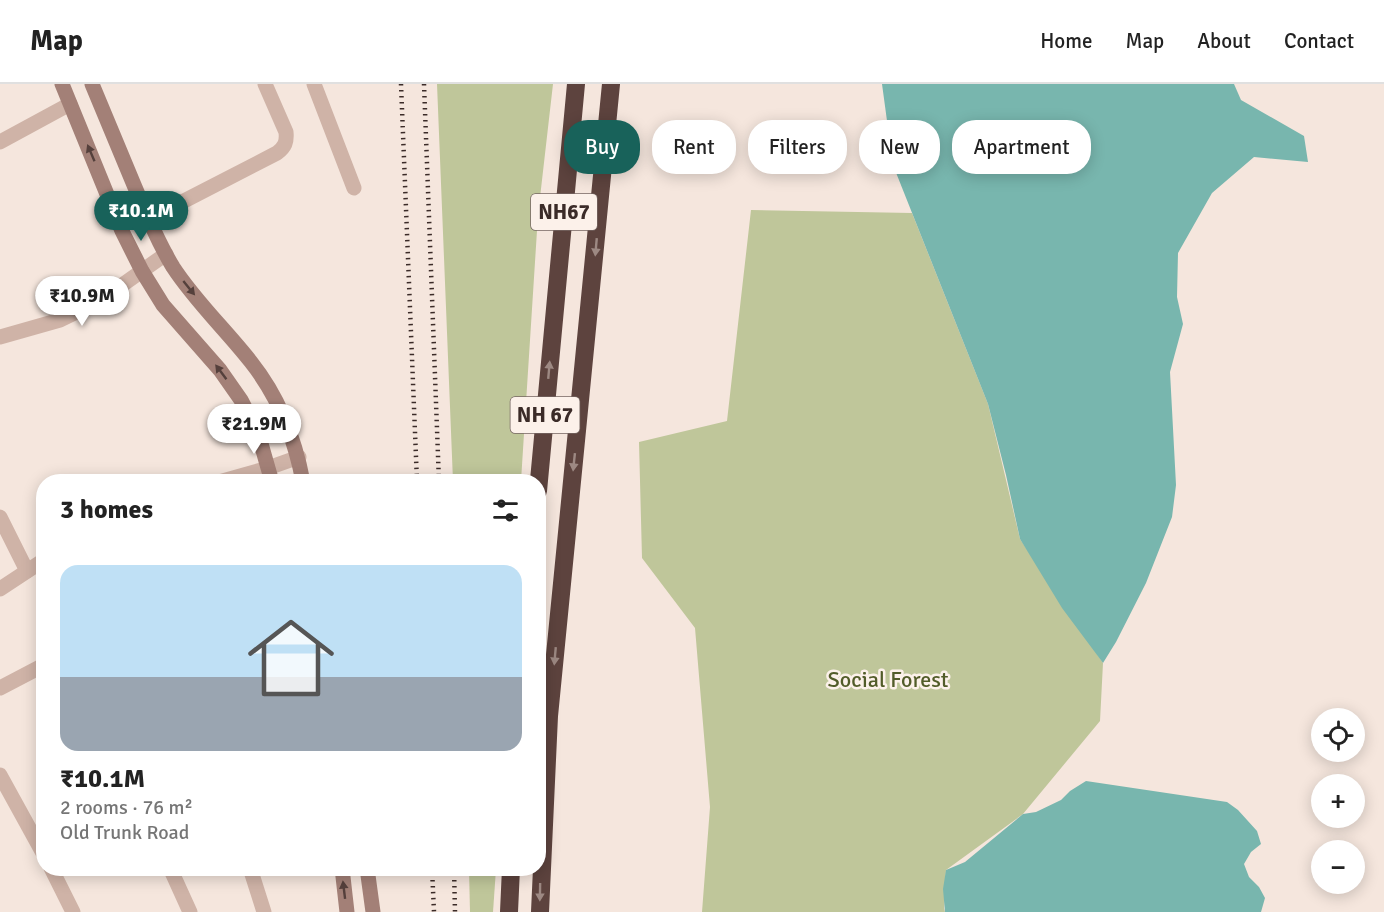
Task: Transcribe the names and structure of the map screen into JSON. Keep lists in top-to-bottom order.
{
  "streets": {
    "highway": ["NH67", "NH 67"]
  },
  "crossings": [
    ["NH67", "NH 67"]
  ],
  "parks": ["Social Forest"],
  "page": {
    "header": "Map",
    "nav": [
      "Home",
      "Map",
      "About",
      "Contact"
    ],
    "chip": [
      "Buy",
      "Rent",
      "Filters",
      "New",
      "Apartment"
    ],
    "price": ["₹10.1M", "₹10.9M", "₹21.9M"],
    "heading": "3 homes",
    "list": [
      {
        "name": "₹10.1M",
        "note": "2 rooms · 76 m² · Old Trunk Road"
      }
    ],
    "map_buttons": ["+", "−"]
  }
}
